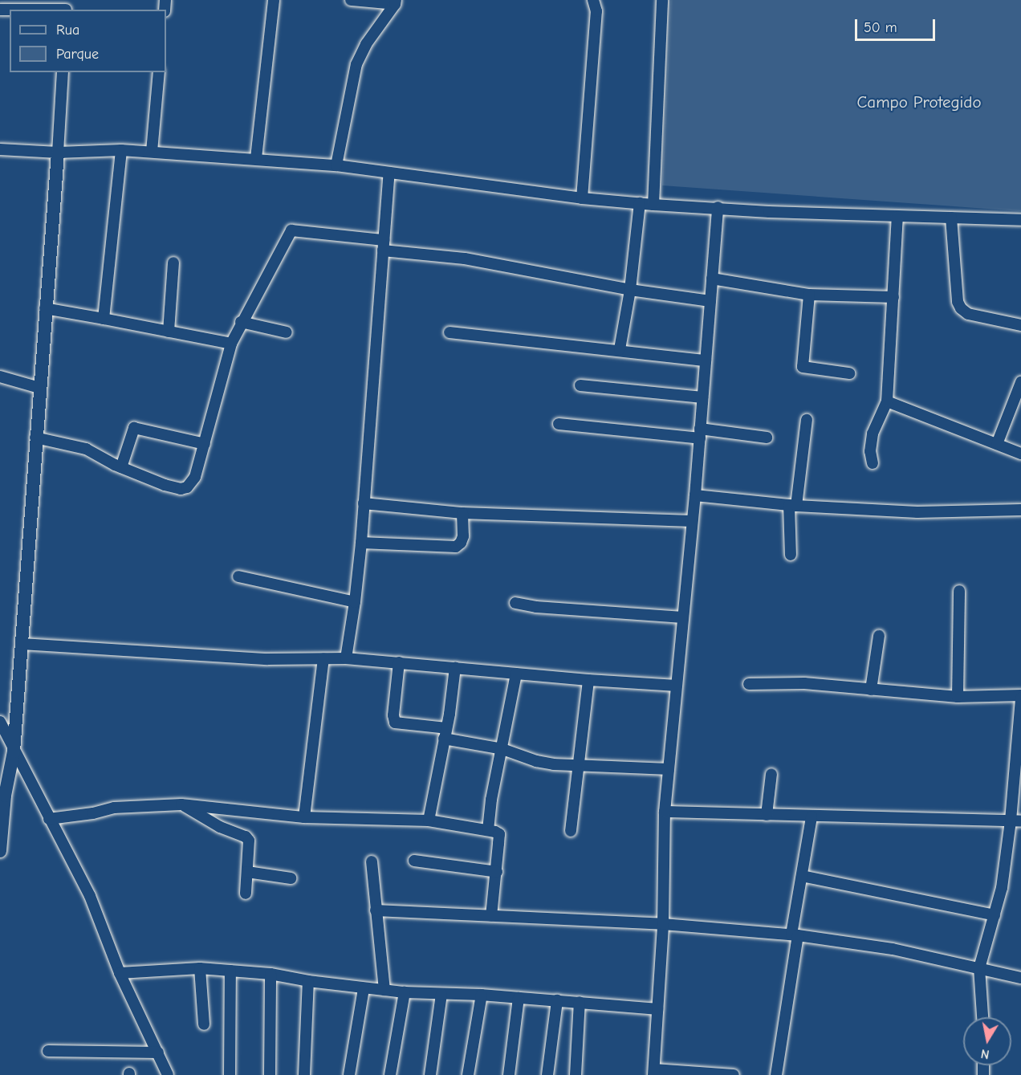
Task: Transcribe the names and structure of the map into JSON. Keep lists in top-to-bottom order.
{
  "parks": ["Campo Protegido"],
  "legend": ["Rua", "Parque"],
  "scale_bar": "50 m",
  "north": "bottom"
}
